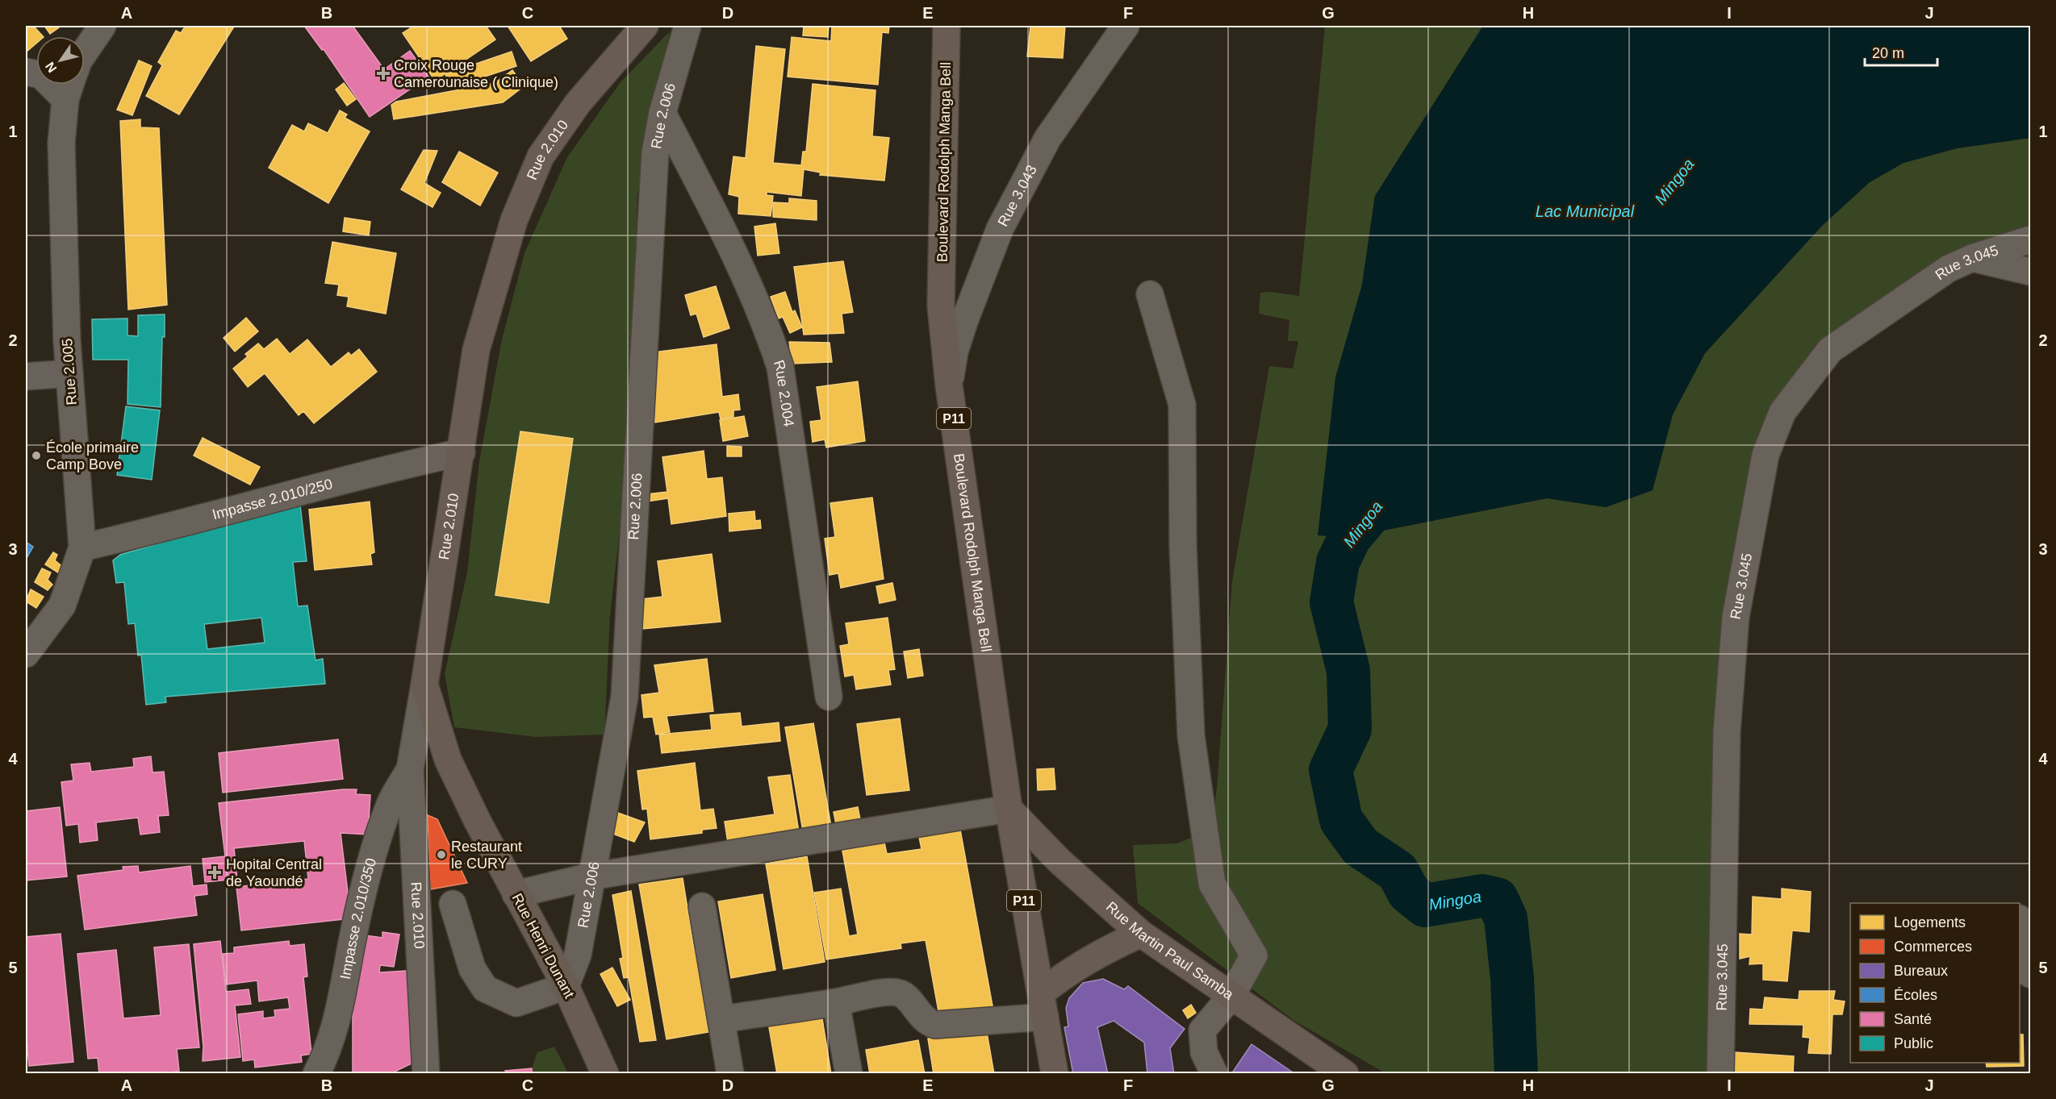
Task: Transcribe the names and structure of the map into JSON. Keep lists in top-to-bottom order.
{
  "streets": {
    "main road": [
      "Rue 2.010",
      "Boulevard Rodolph Manga Bell",
      "P11",
      "Rue Henri Dunant",
      "Rue Martin Paul Samba"
    ],
    "street": [
      "Rue 2.006",
      "Rue 3.043",
      "Rue 3.045",
      "Rue 2.005",
      "Rue 2.004",
      "Impasse 2.010/250",
      "Impasse 2.010/350"
    ]
  },
  "crossings": [
    ["Rue 2.006", "Rue 2.004"],
    ["Rue 2.006", "Rue Henri Dunant"],
    ["Rue 2.010", "Impasse 2.010/250"],
    ["Rue 2.010", "Impasse 2.010/350"],
    ["Rue 2.010", "Rue Henri Dunant"],
    ["Boulevard Rodolph Manga Bell", "Rue 3.043"],
    ["Boulevard Rodolph Manga Bell", "Rue Martin Paul Samba"],
    ["Rue 2.005", "Impasse 2.010/250"]
  ],
  "water": ["Mingoa", "Lac Municipal"],
  "places": {
    "health": ["Croix Rouge Camerounaise ( Clinique)", "Hopital Central de Yaoundé"],
    "other": ["École primaire Camp Bove", "Restaurant le CURY"]
  },
  "legend": [
    "Logements",
    "Commerces",
    "Bureaux",
    "Écoles",
    "Santé",
    "Public"
  ],
  "scale_bar": "20 m",
  "north": "bottom left",
  "grid": {
    "columns": [
      "A",
      "B",
      "C",
      "D",
      "E",
      "F",
      "G",
      "H",
      "I",
      "J"
    ],
    "rows": [
      "1",
      "2",
      "3",
      "4",
      "5"
    ]
  }
}
